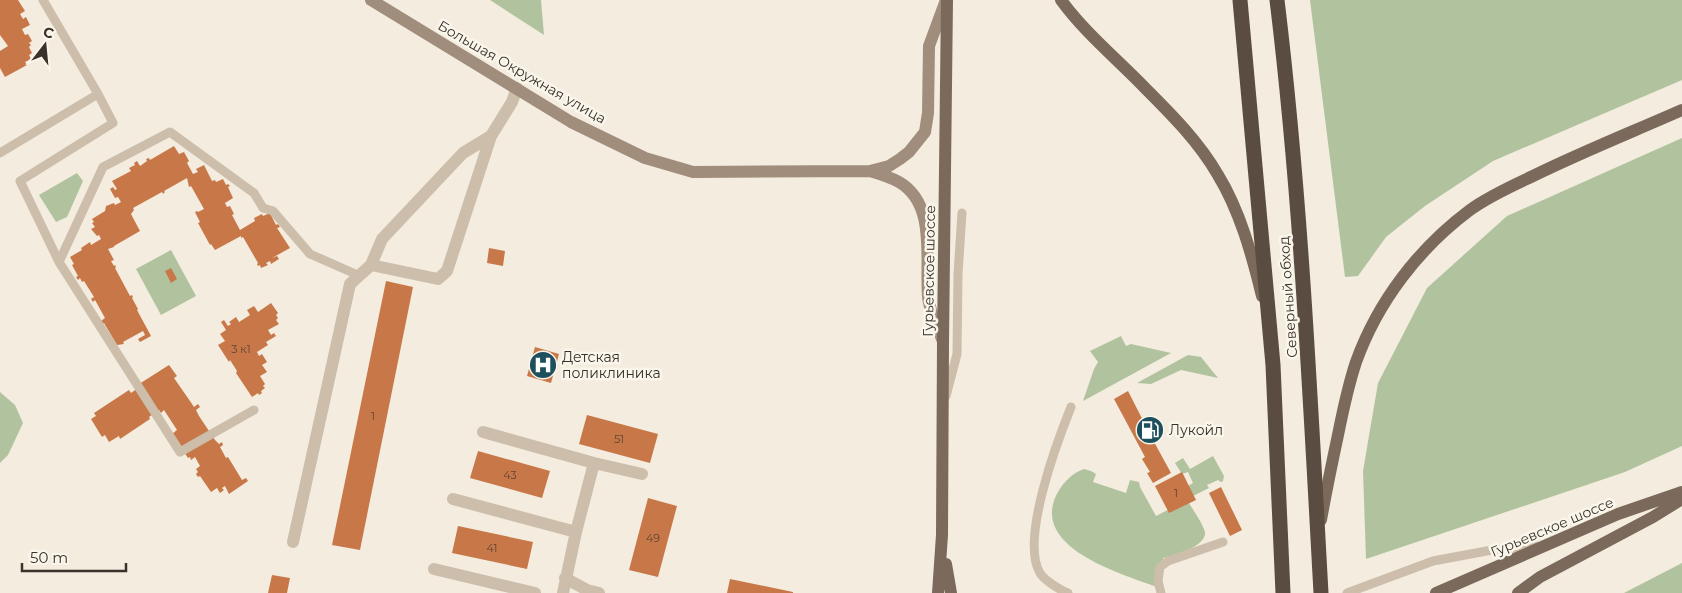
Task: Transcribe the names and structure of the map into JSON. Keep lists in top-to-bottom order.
{
  "streets": {
    "highway": ["Северный обход"],
    "main road": ["Большая Окружная улица", "Гурьевское шоссе"]
  },
  "places": {
    "hospital": ["Детская поликлиника"],
    "fuel station": ["Лукойл"]
  },
  "house_numbers": [
    "3 к1",
    "1",
    "51",
    "43",
    "1",
    "49",
    "41"
  ],
  "scale_bar": "50 m",
  "north": "top"
}
